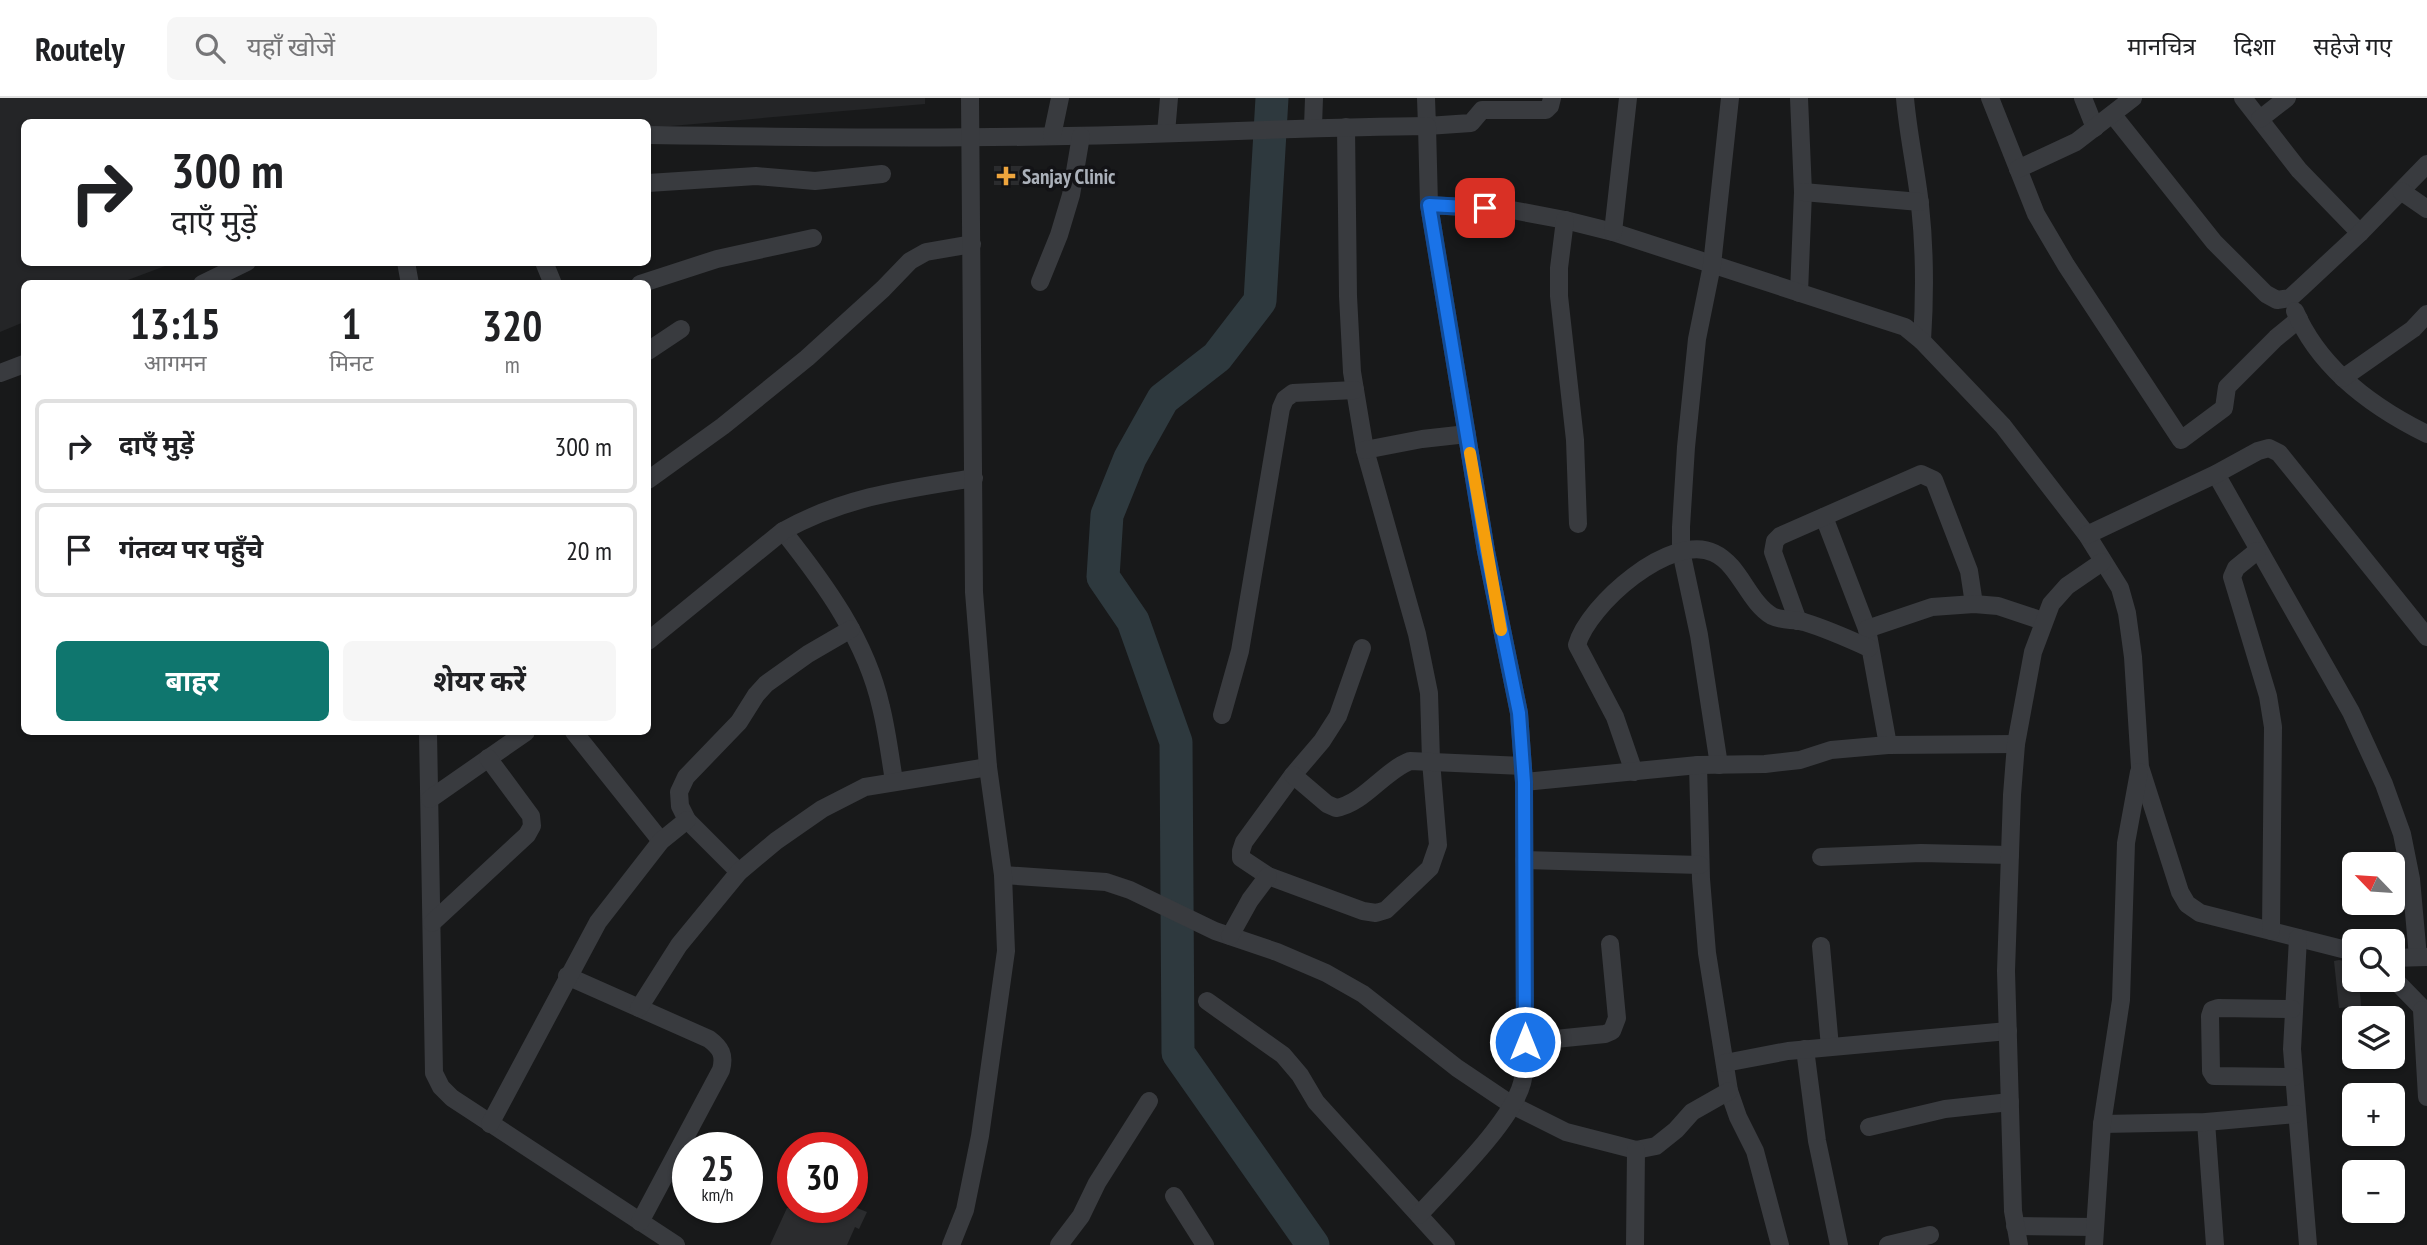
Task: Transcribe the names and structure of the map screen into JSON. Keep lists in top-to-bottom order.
{
  "places": {
    "health": ["Sanjay Clinic"]
  },
  "north": "top left",
  "page": {
    "header": "Routely",
    "search": "यहाँ खोजें",
    "nav": ["मानचित्र", "दिशा", "सहेजे गए"],
    "turn": ["300 m", "दाएँ मुड़ें"],
    "eta": [
      "13:15",
      "आगमन",
      "1",
      "मिनट",
      "320",
      "m"
    ],
    "list": [
      {
        "name": "दाएँ मुड़ें",
        "value": "300 m"
      },
      {
        "name": "गंतव्य पर पहुँचे",
        "value": "20 m"
      }
    ],
    "buttons": ["बाहर", "शेयर करें"],
    "map_buttons": ["+", "−"],
    "speed": "25 km/h",
    "limit": "30"
  }
}
